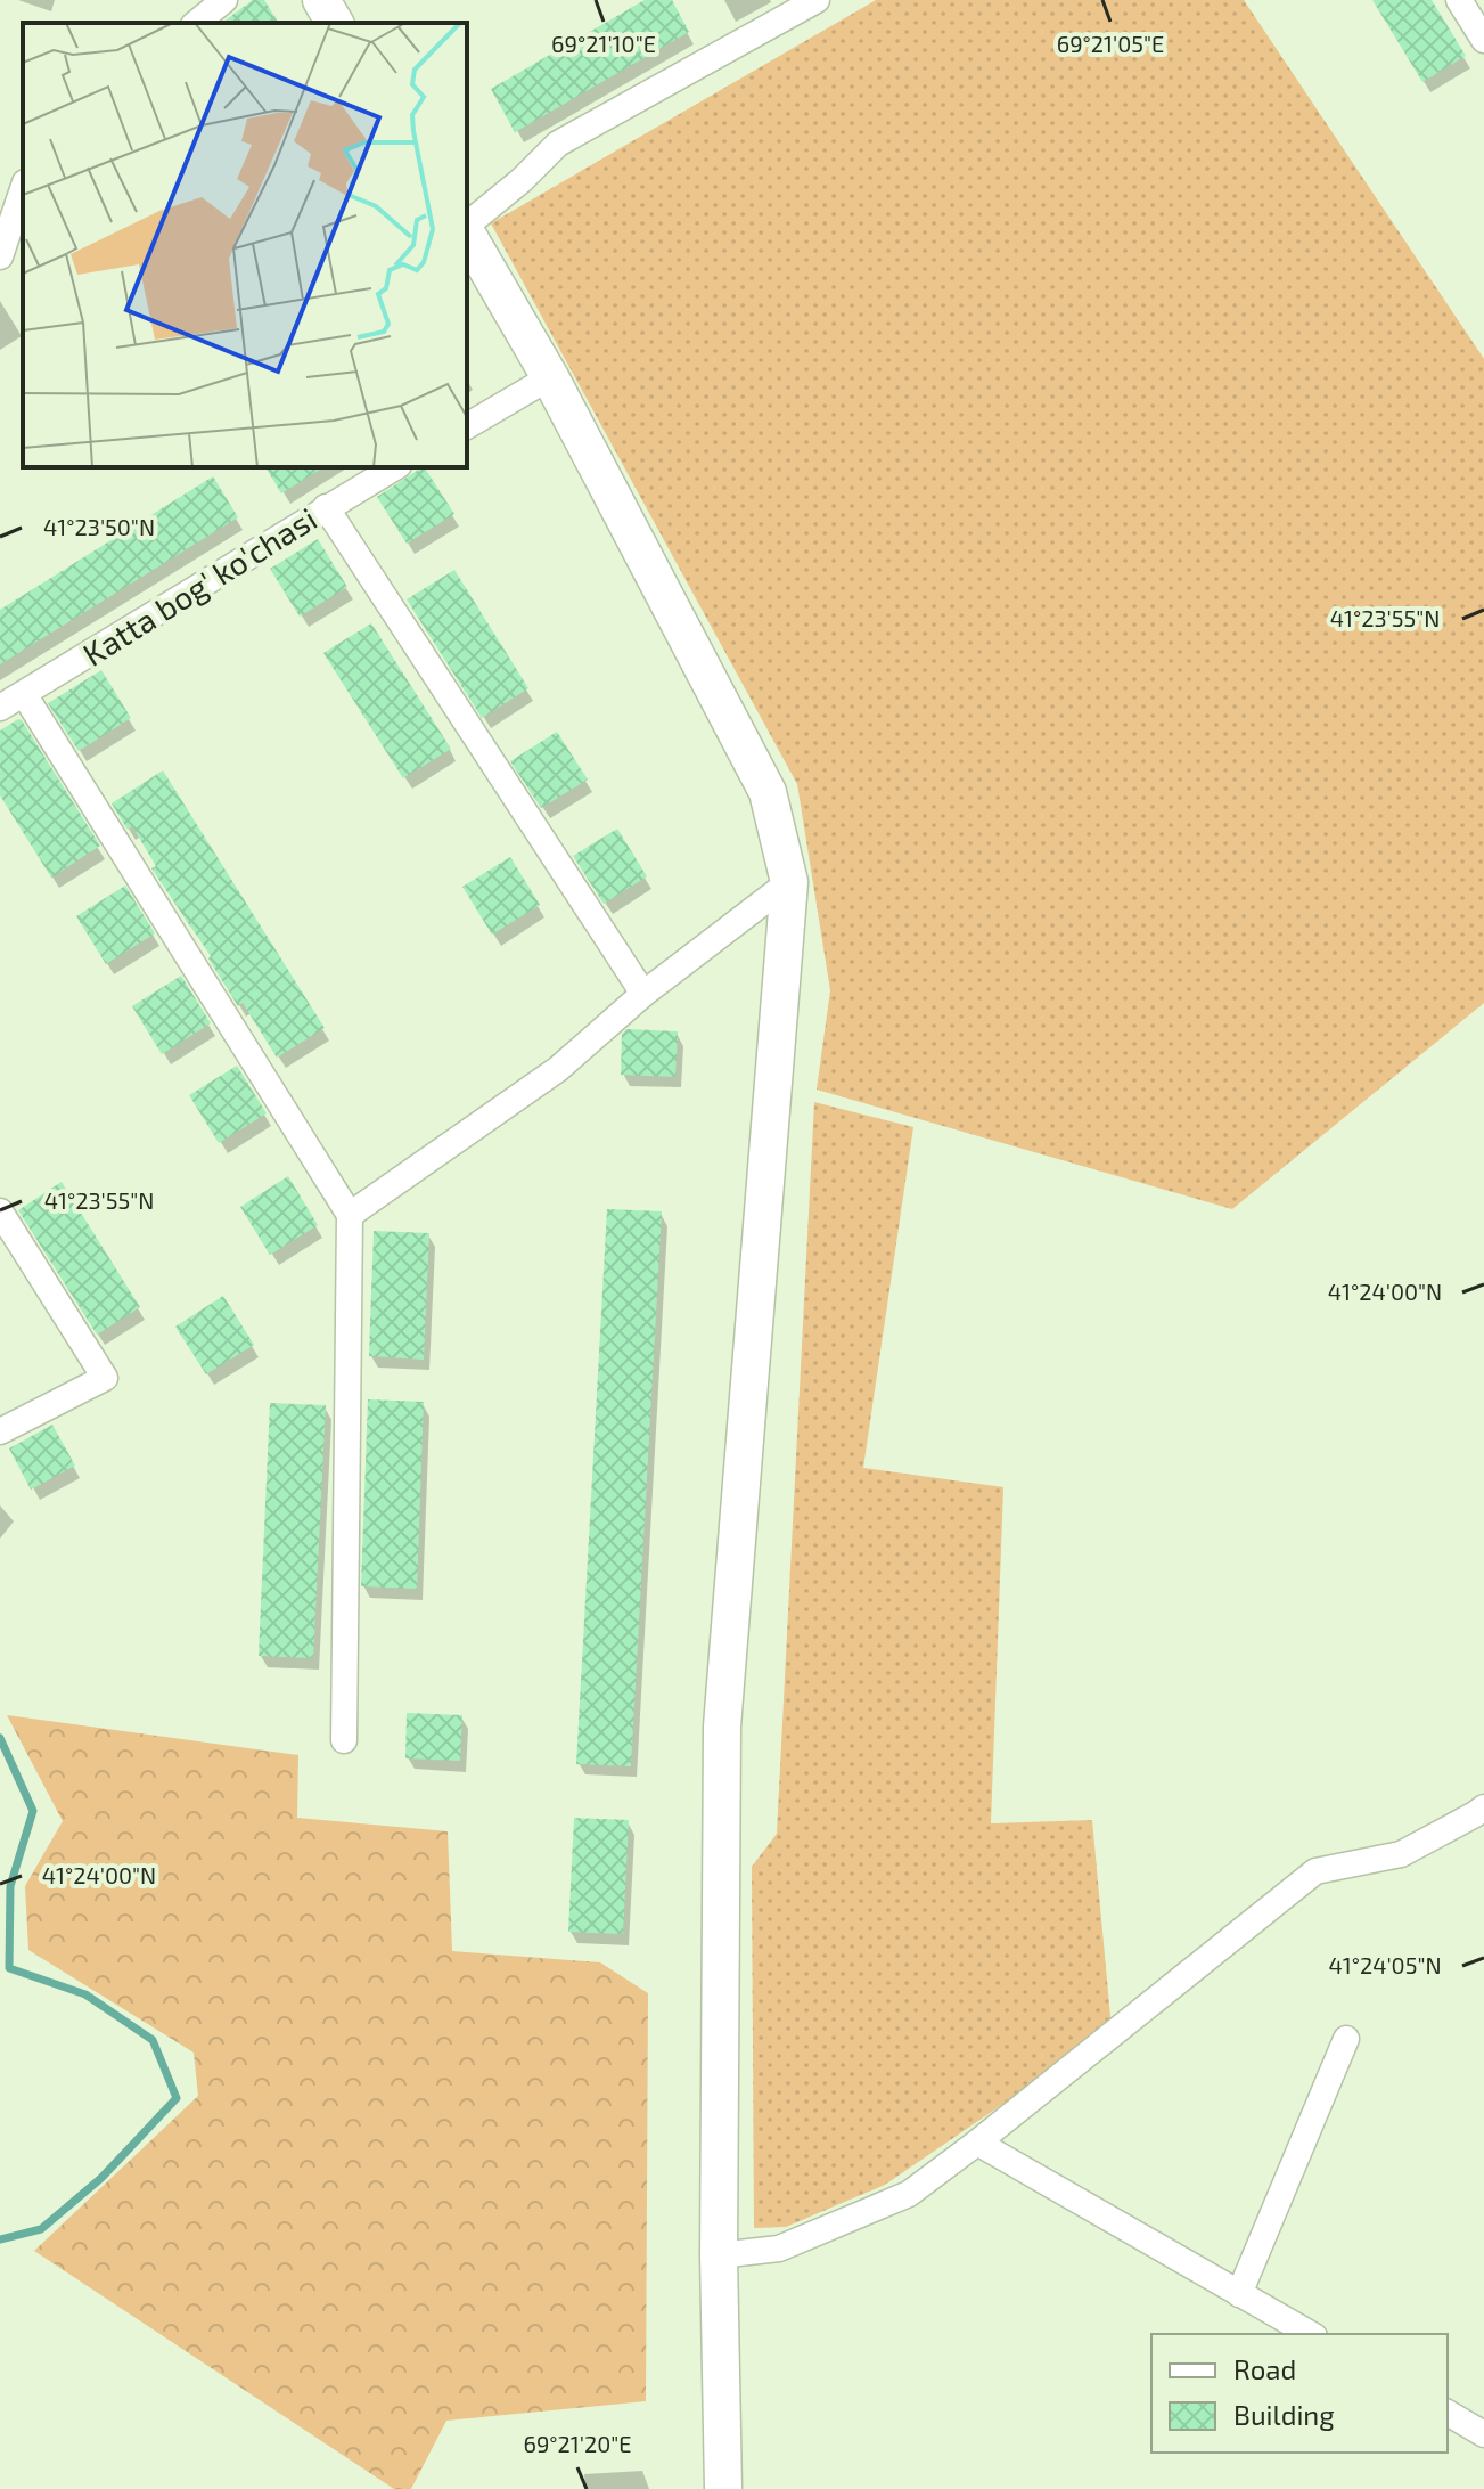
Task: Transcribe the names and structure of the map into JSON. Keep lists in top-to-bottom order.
{
  "streets": {
    "street": ["Katta bog' ko'chasi"]
  },
  "legend": ["Road", "Building"],
  "coordinates": [
    "69°21'10\"E",
    "69°21'05\"E",
    "41°23'50\"N",
    "41°23'55\"N",
    "41°24'00\"N",
    "41°24'05\"N",
    "69°21'20\"E"
  ]
}
